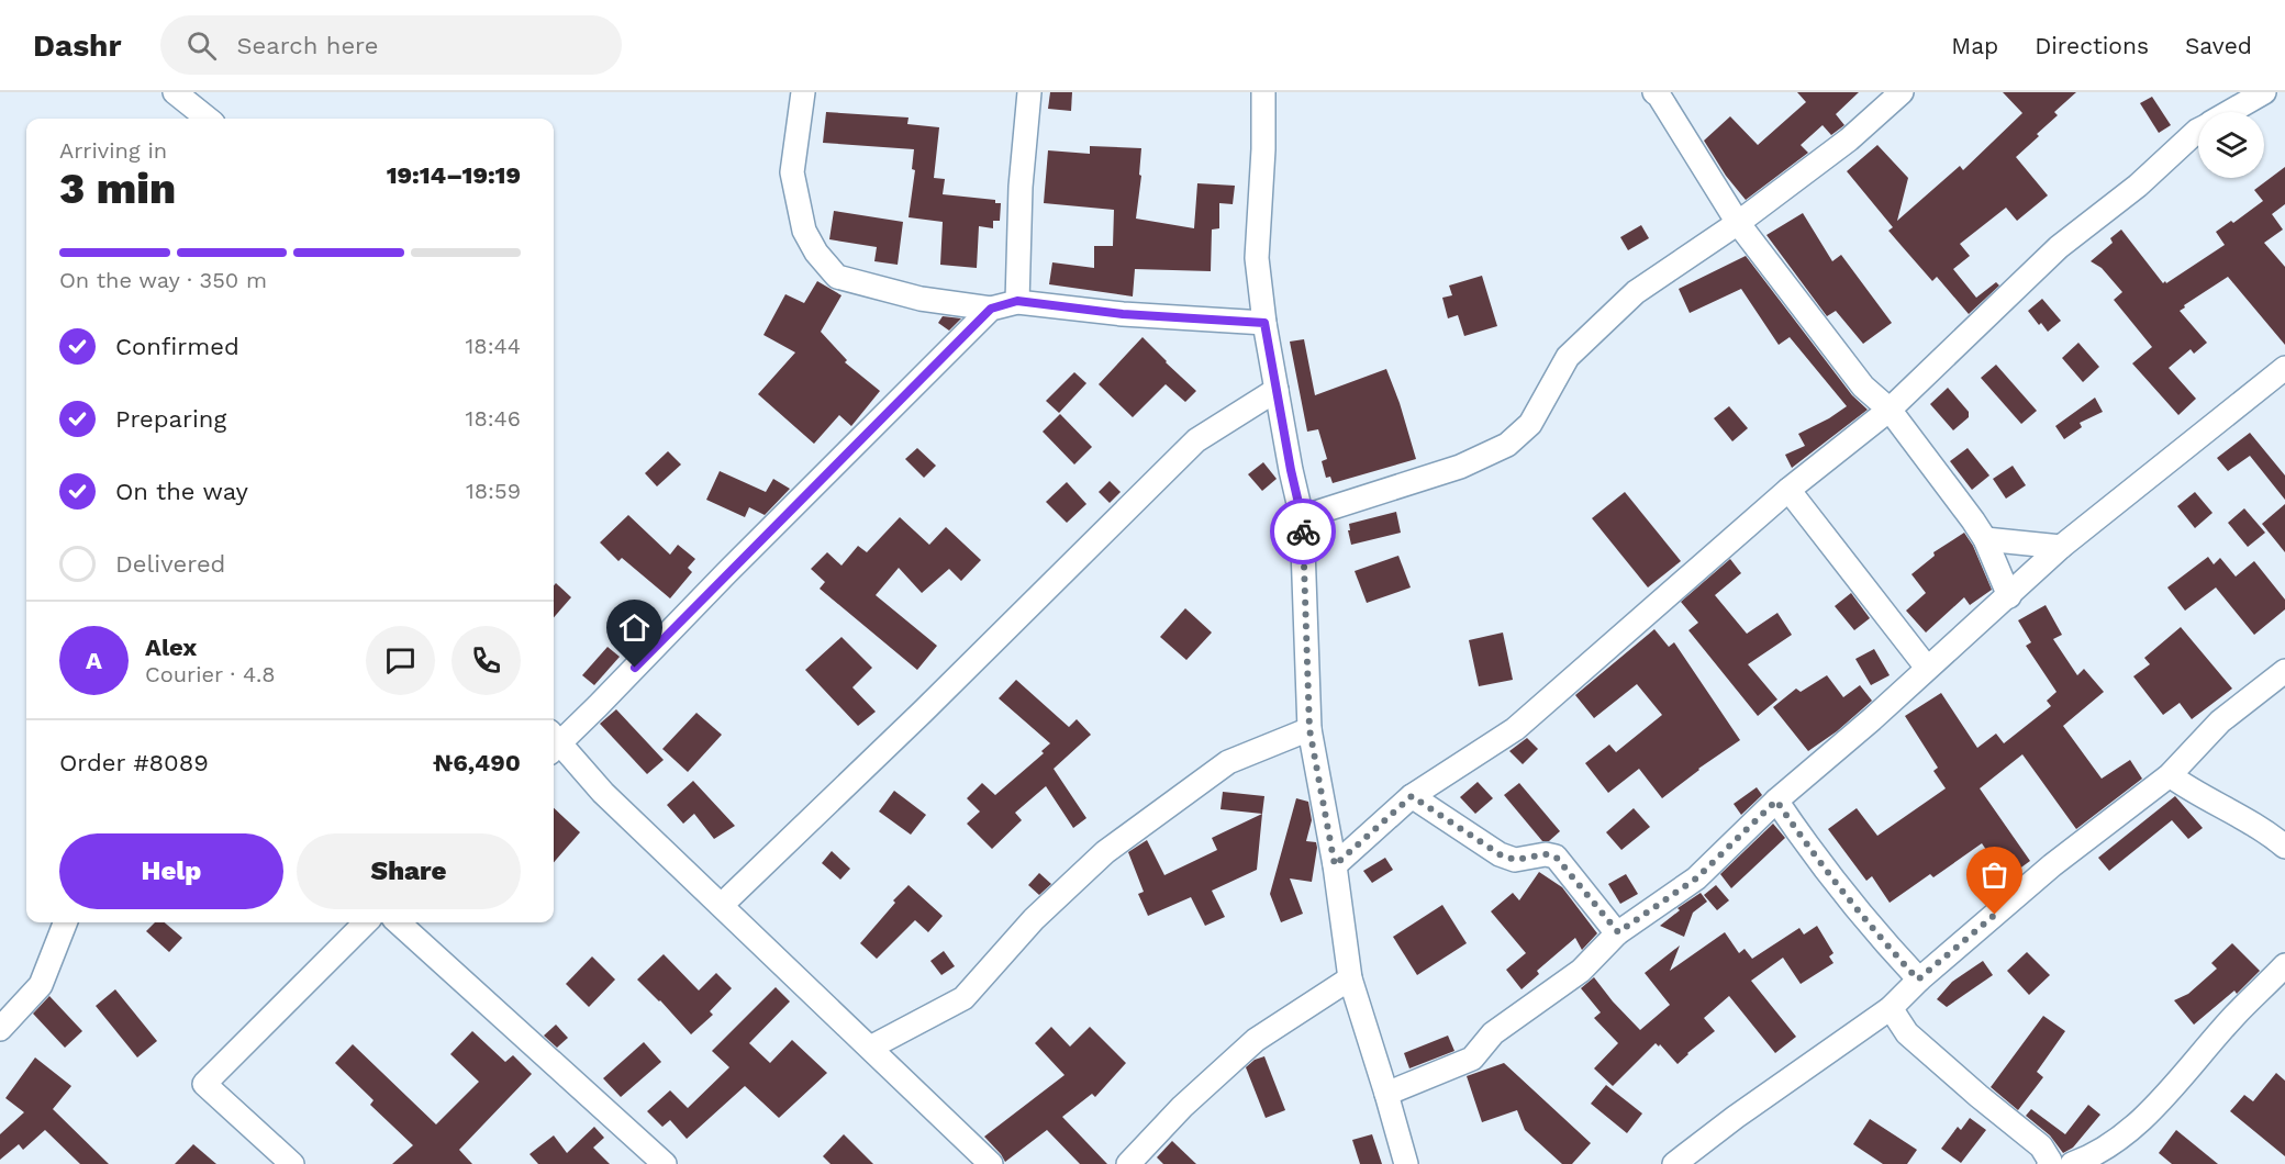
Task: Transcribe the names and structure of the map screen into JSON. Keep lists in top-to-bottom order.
{
  "page": {
    "header": "Dashr",
    "search": "Search here",
    "nav": ["Map", "Directions", "Saved"],
    "heading": ["3 min", "Arriving in", "19:14–19:19"],
    "panel": [
      "Alex",
      "Courier · 4.8",
      "Order #8089",
      "₦6,490"
    ],
    "bar": "On the way · 350 m",
    "list": [
      ["Confirmed", "18:44"],
      ["Preparing", "18:46"],
      ["On the way", "18:59"],
      "Delivered"
    ],
    "round": "A",
    "buttons": ["Help", "Share"]
  }
}
